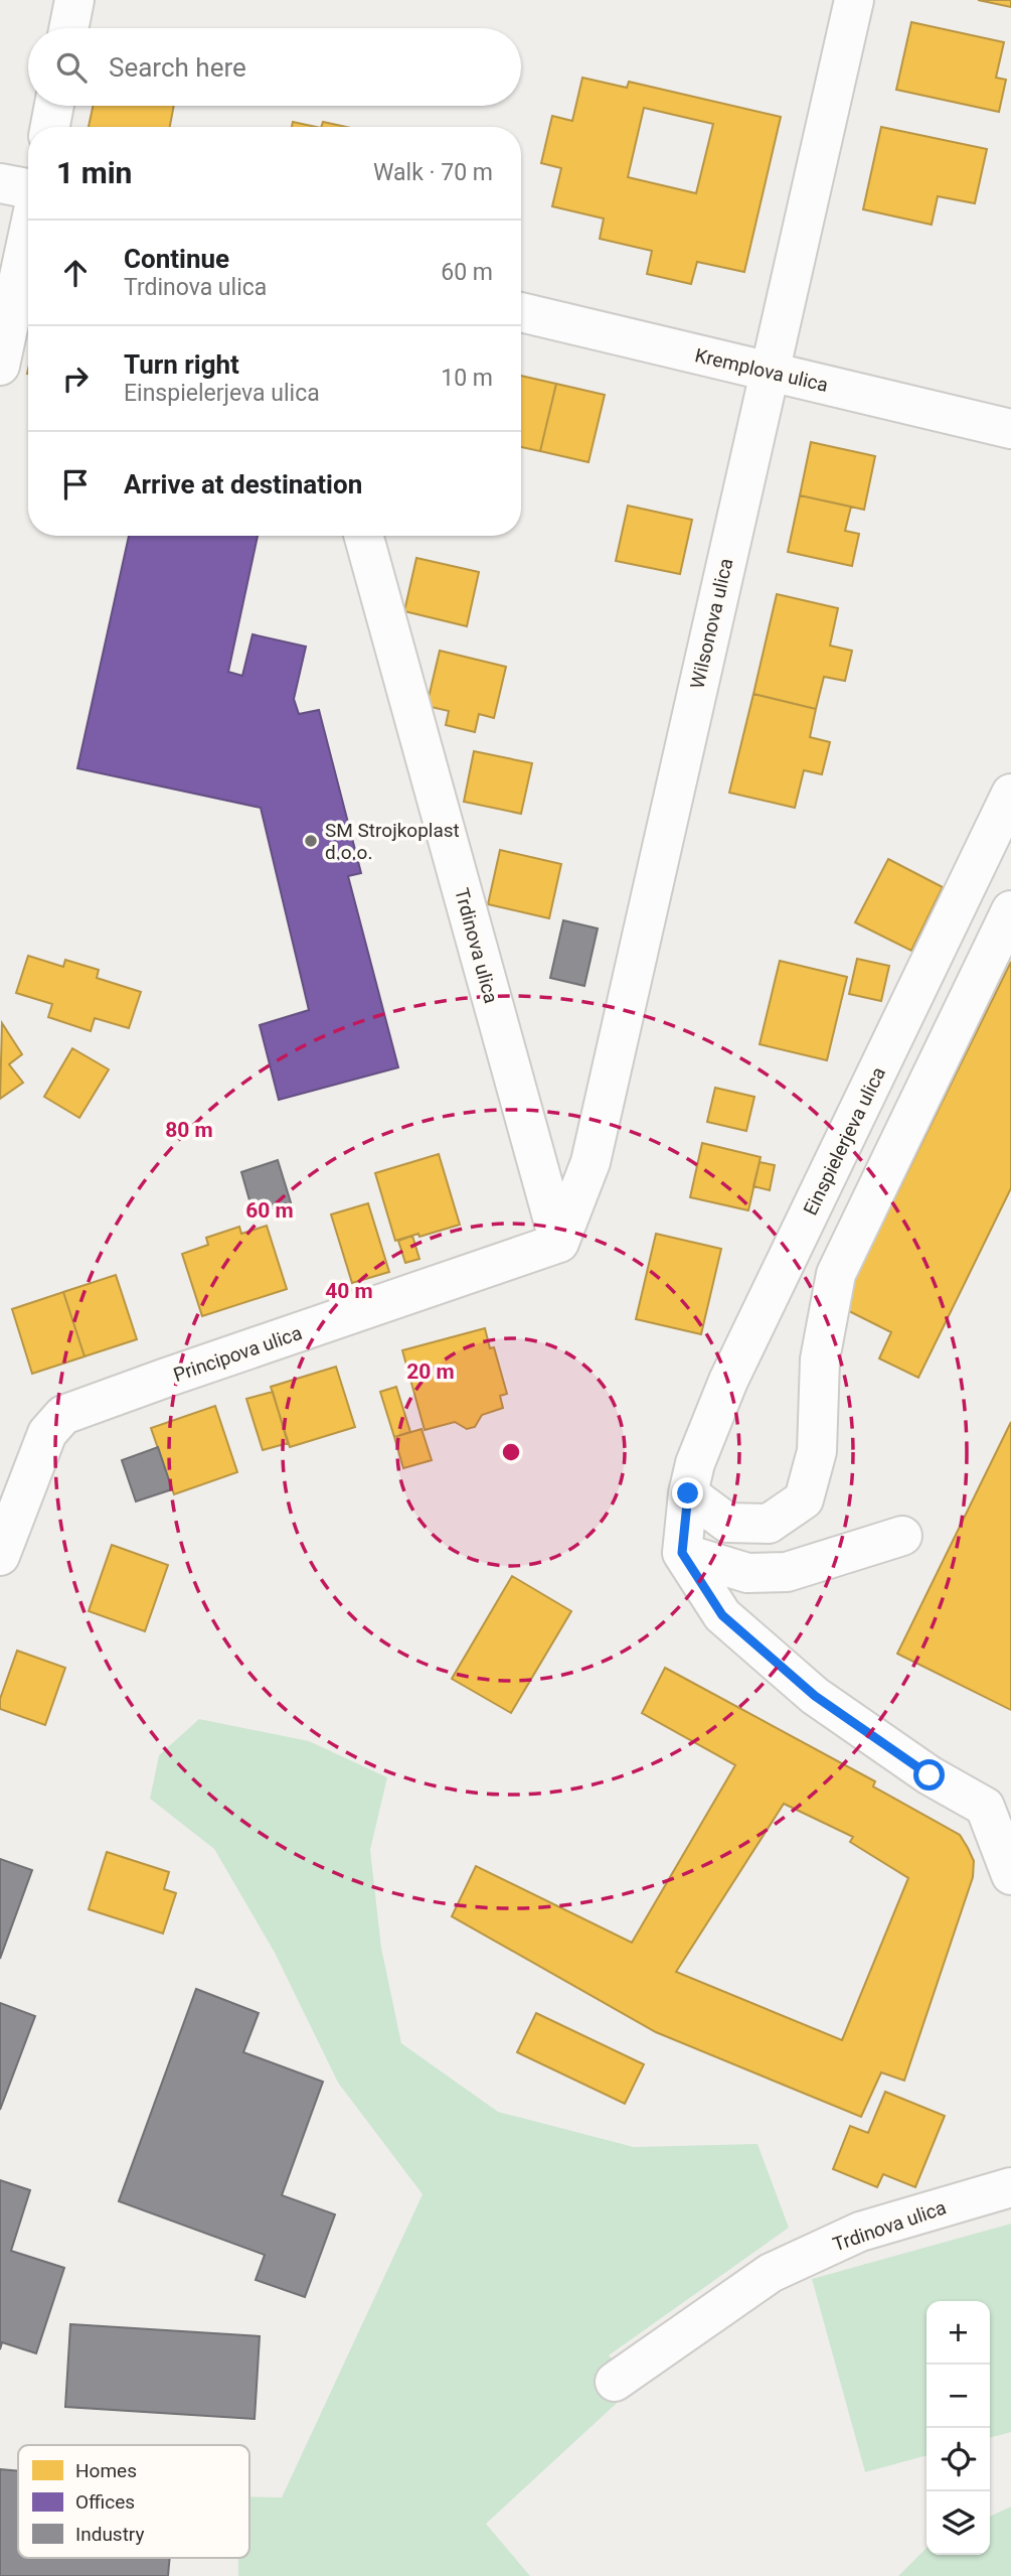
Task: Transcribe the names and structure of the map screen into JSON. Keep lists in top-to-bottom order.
{
  "streets": {
    "street": [
      "Kremplova ulica",
      "Wilsonova ulica",
      "Trdinova ulica",
      "Einspielerjeva ulica",
      "Principova ulica"
    ]
  },
  "crossings": [
    ["Kremplova ulica", "Wilsonova ulica"],
    ["Wilsonova ulica", "Trdinova ulica"],
    ["Wilsonova ulica", "Principova ulica"],
    ["Trdinova ulica", "Principova ulica"]
  ],
  "places": ["SM Strojkoplast d.o.o."],
  "legend": ["Homes", "Offices", "Industry"],
  "page": {
    "search": "Search here",
    "heading": ["1 min", "Walk · 70 m"],
    "list": [
      ["Continue", "Trdinova ulica", "60 m"],
      ["Turn right", "Einspielerjeva ulica", "10 m"],
      "Arrive at destination"
    ],
    "map_buttons": ["+", "−"]
  },
  "rings": [
    "80 m",
    "60 m",
    "40 m",
    "20 m"
  ]
}
